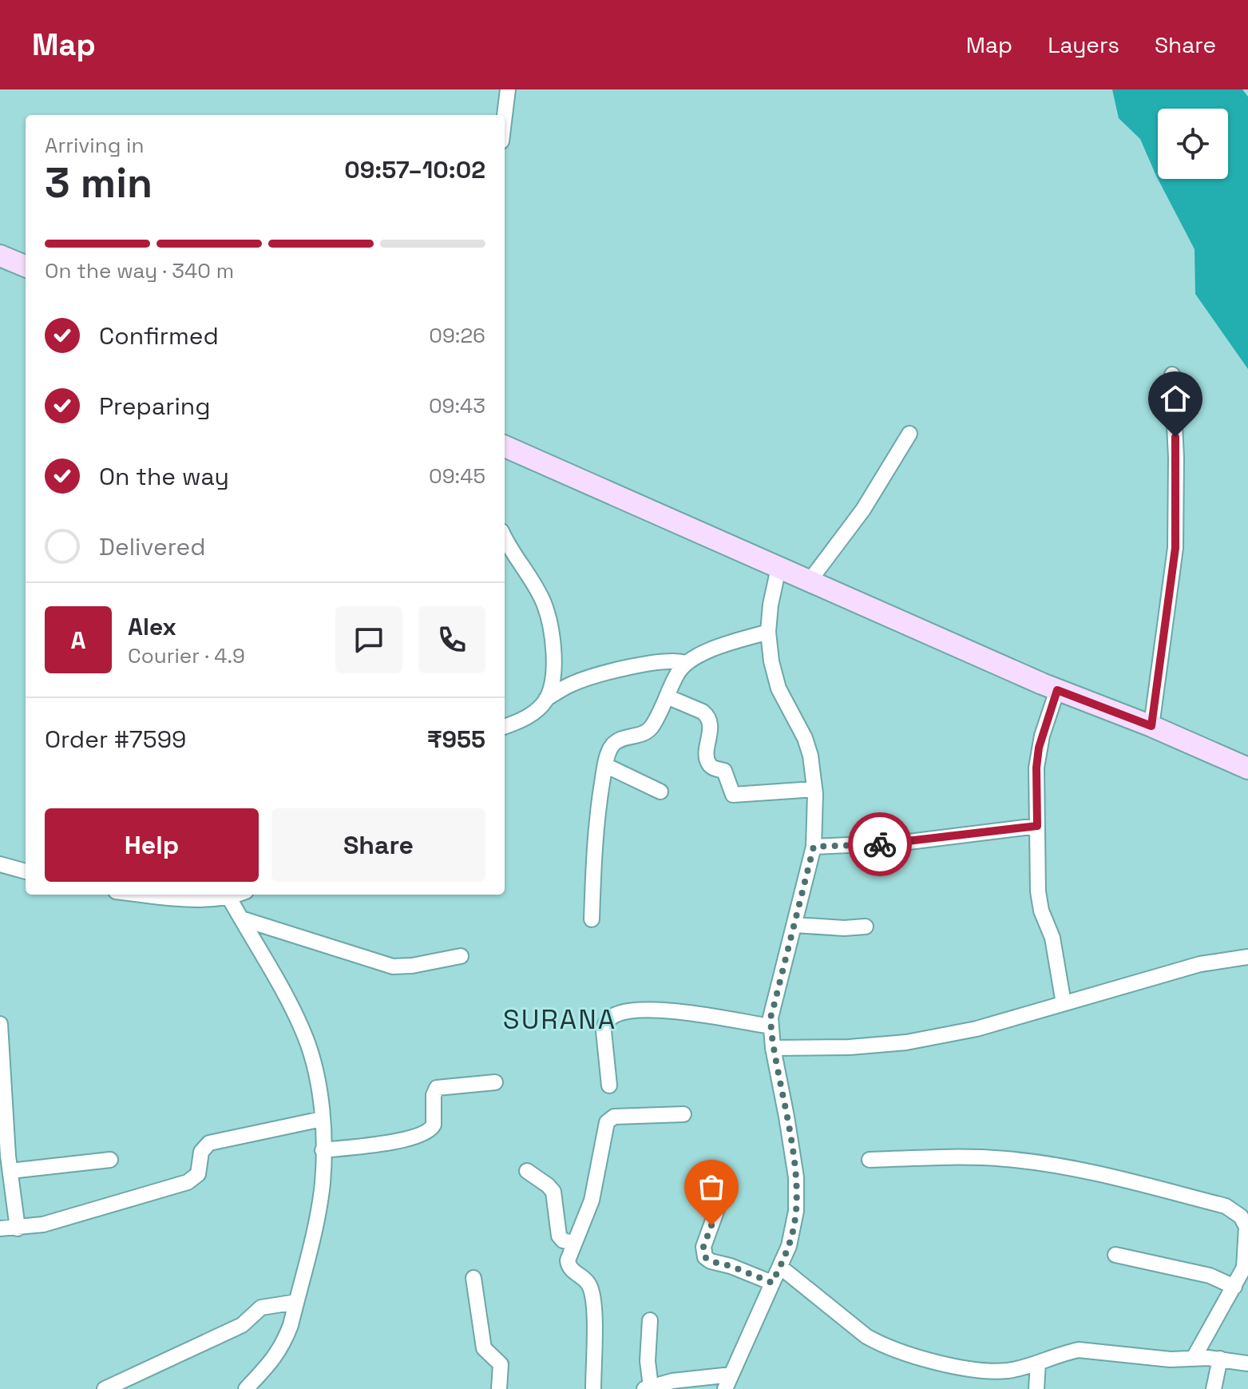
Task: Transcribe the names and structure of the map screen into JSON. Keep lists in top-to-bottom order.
{
  "districts": ["SURANA"],
  "page": {
    "header": "Map",
    "nav": ["Map", "Layers", "Share"],
    "heading": ["3 min", "Arriving in", "09:57–10:02"],
    "panel": [
      "Alex",
      "Courier · 4.9",
      "Order #7599",
      "₹955"
    ],
    "bar": "On the way · 340 m",
    "list": [
      ["Confirmed", "09:26"],
      ["Preparing", "09:43"],
      ["On the way", "09:45"],
      "Delivered"
    ],
    "round": "A",
    "buttons": ["Help", "Share"]
  }
}
